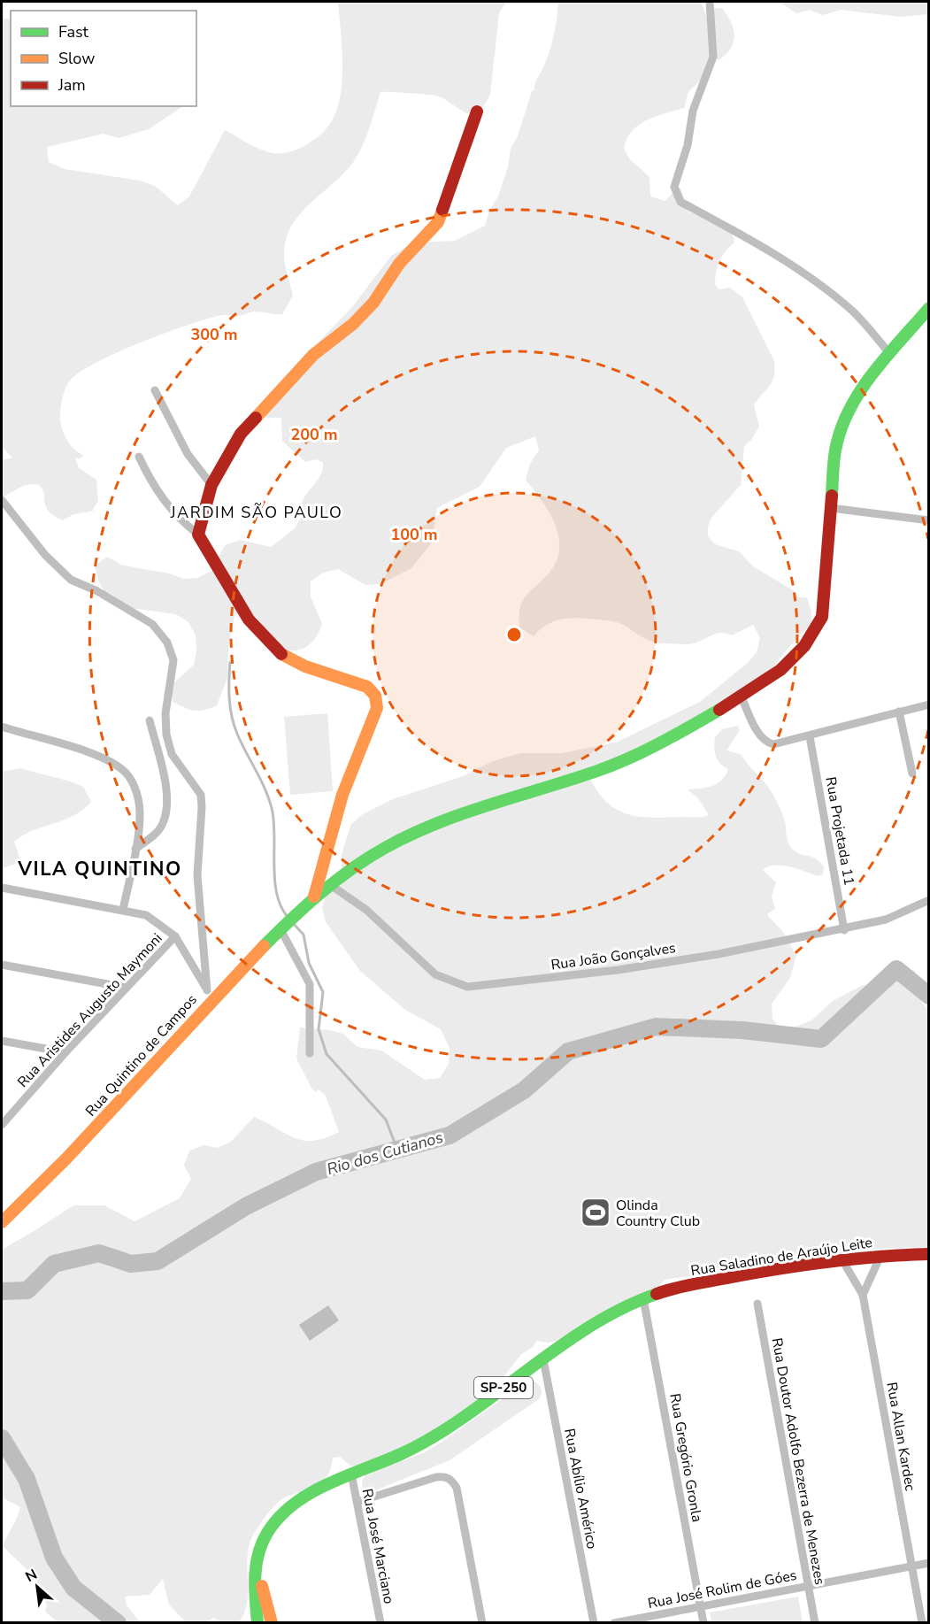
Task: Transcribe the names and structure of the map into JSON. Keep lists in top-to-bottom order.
{
  "streets": {
    "main road": ["Rua Quintino de Campos", "Rua Saladino de Araújo Leite", "SP-250"],
    "street": [
      "Rua Projetada 11",
      "Rua João Gonçalves",
      "Rua Aristides Augusto Maymoni",
      "Rua Allan Kardec",
      "Rua Gregório Gronla",
      "Rua Doutor Adolfo Bezerra de Menezes",
      "Rua Abílio Américo",
      "Rua José Marciano",
      "Rua José Rolim de Góes"
    ]
  },
  "crossings": [
    ["Rua Projetada 11", "Rua João Gonçalves"],
    ["Rua João Gonçalves", "Rua Quintino de Campos"],
    ["Rua Saladino de Araújo Leite", "Rua Allan Kardec"],
    ["Rua Saladino de Araújo Leite", "Rua Gregório Gronla"],
    ["Rua Saladino de Araújo Leite", "Rua Abílio Américo"],
    ["Rua Saladino de Araújo Leite", "Rua José Marciano"],
    ["Rua Allan Kardec", "Rua José Rolim de Góes"],
    ["Rua Gregório Gronla", "Rua José Rolim de Góes"],
    ["Rua Doutor Adolfo Bezerra de Menezes", "Rua José Rolim de Góes"]
  ],
  "districts": ["JARDIM SÃO PAULO", "VILA QUINTINO"],
  "water": ["Rio dos Cutianos"],
  "places": {
    "sports": ["Olinda Country Club"]
  },
  "legend": ["Fast", "Slow", "Jam"],
  "north": "top left",
  "rings": ["300 m", "200 m", "100 m"]
}
